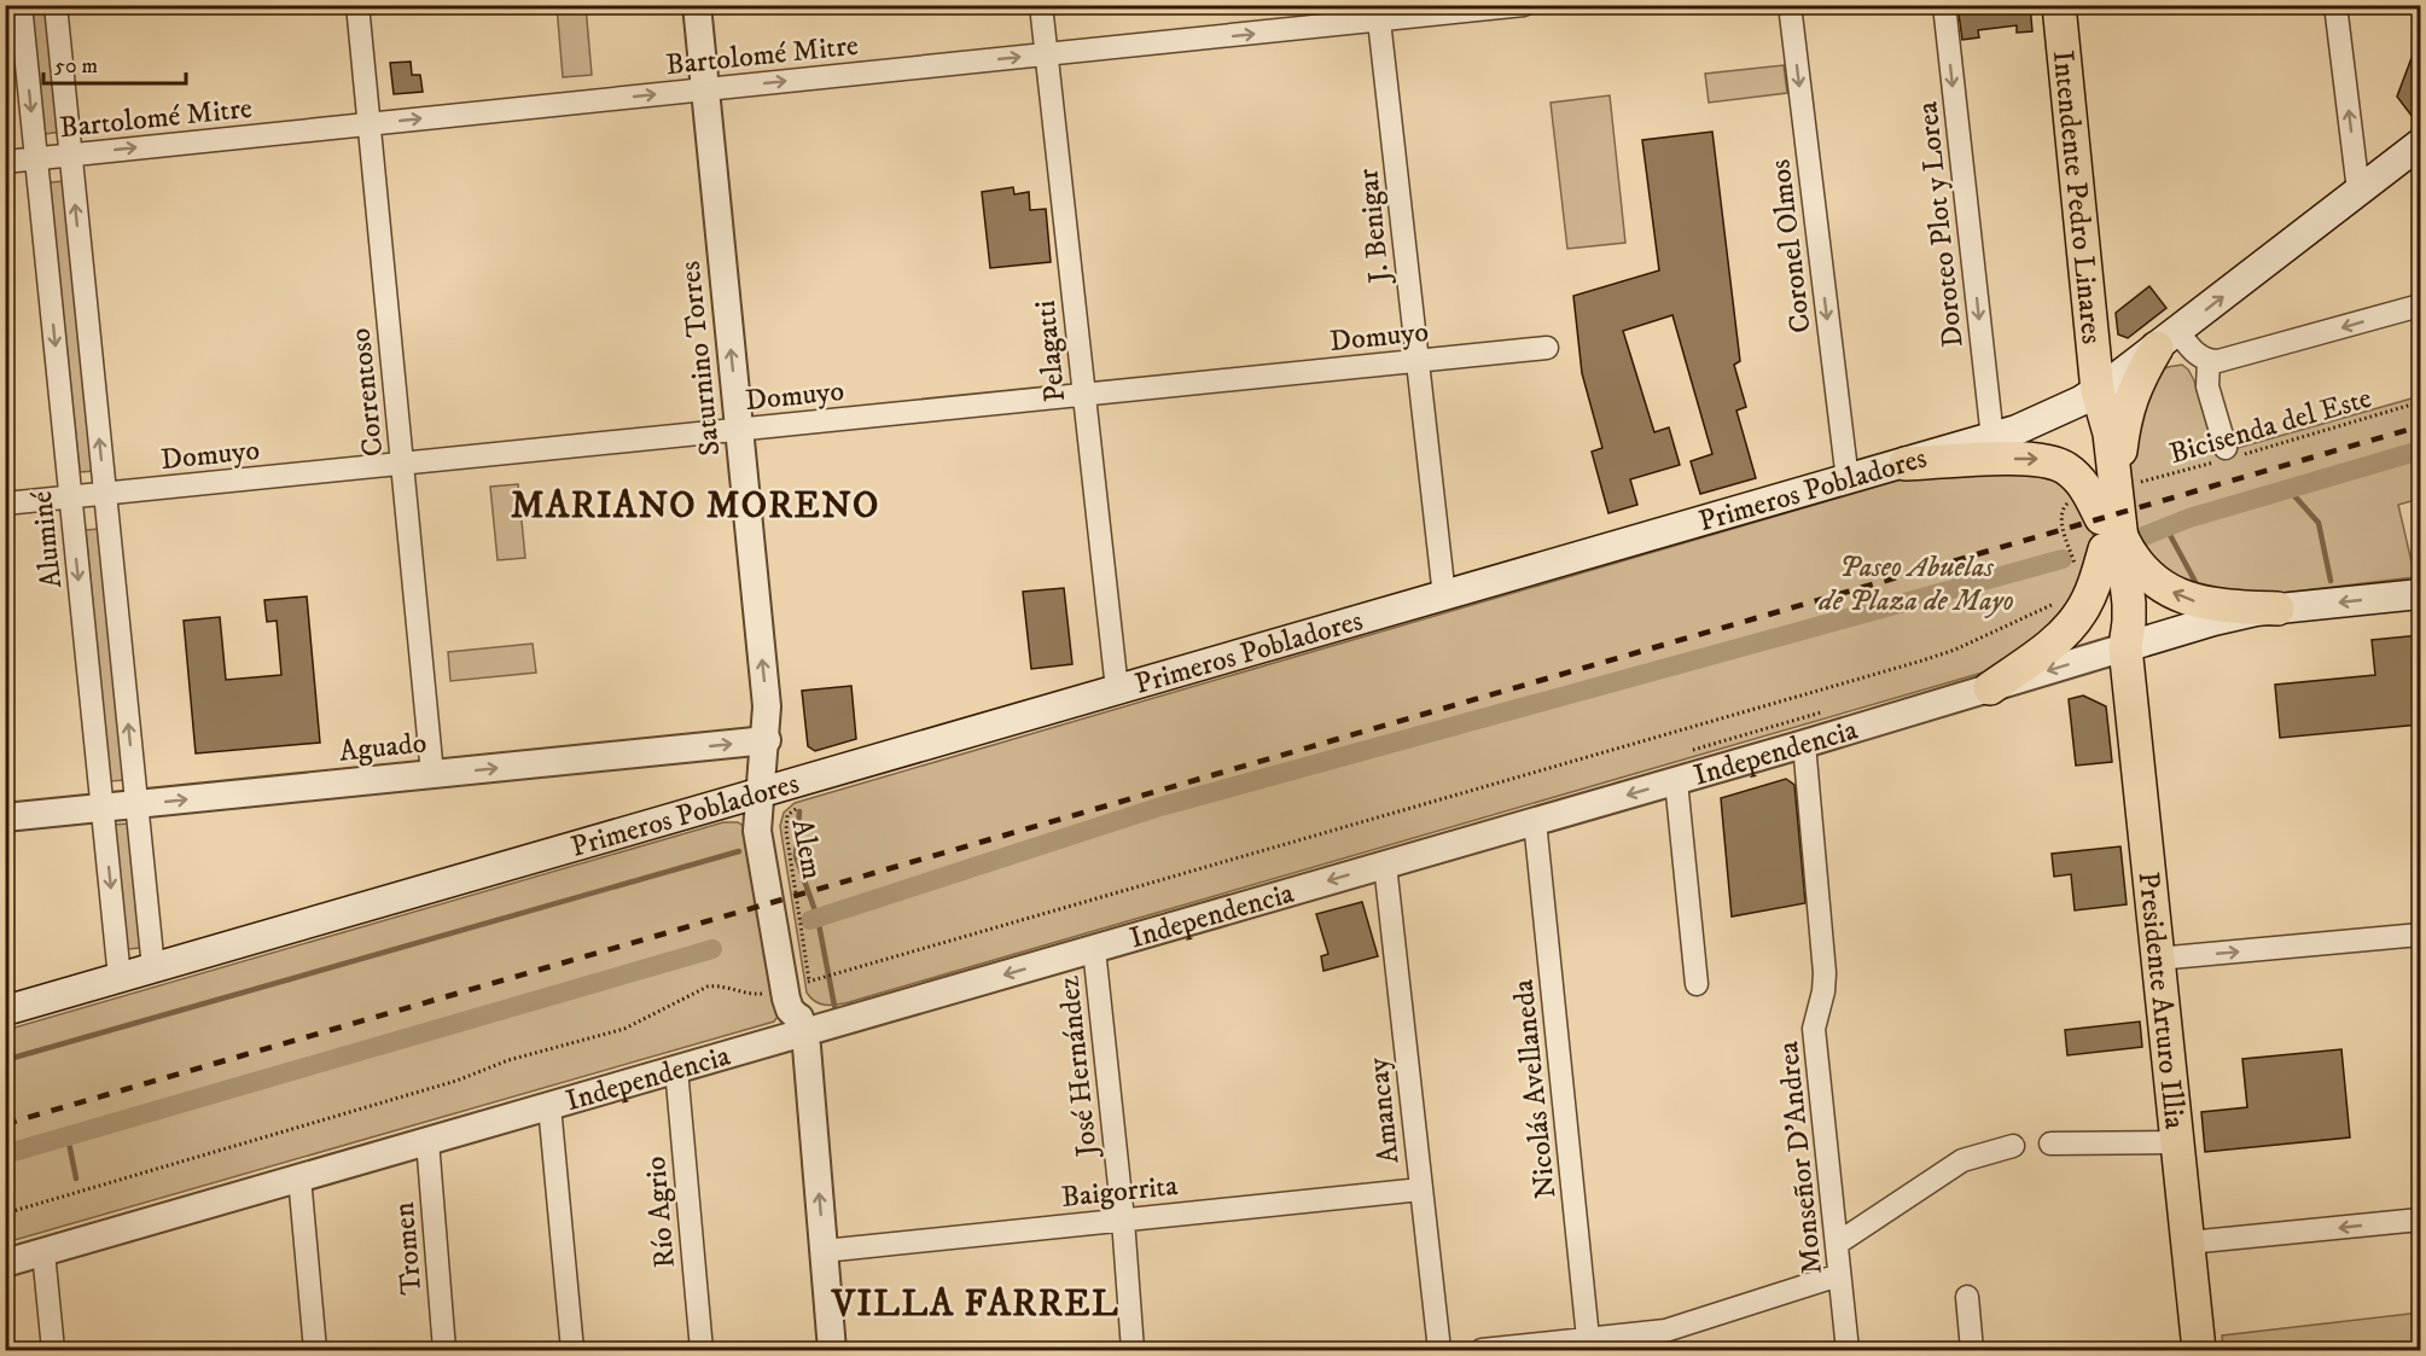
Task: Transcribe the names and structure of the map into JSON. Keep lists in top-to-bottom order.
{
  "streets": {
    "main road": [
      "Intendente Pedro Linares",
      "Primeros Pobladores",
      "Independencia",
      "Presidente Arturo Illia"
    ],
    "street": [
      "Bartolomé Mitre",
      "Doroteo Plot y Lorea",
      "J. Benigar",
      "Coronel Olmos",
      "Domuyo",
      "Pelagatti",
      "Saturnino Torres",
      "Correntoso",
      "Aluminé",
      "Aguado",
      "Alem",
      "José Hernández",
      "Nicolás Avellaneda",
      "Amancay",
      "Monseñor D'Andrea",
      "Baigorrita",
      "Río Agrio",
      "Tromen"
    ],
    "path": ["Bicisenda del Este"]
  },
  "crossings": [
    ["Bartolomé Mitre", "J. Benigar"],
    ["Bartolomé Mitre", "Pelagatti"],
    ["Bartolomé Mitre", "Saturnino Torres"],
    ["Bartolomé Mitre", "Correntoso"],
    ["Bartolomé Mitre", "Aluminé"],
    ["Intendente Pedro Linares", "Bicisenda del Este"],
    ["Intendente Pedro Linares", "Primeros Pobladores"],
    ["Intendente Pedro Linares", "Independencia"],
    ["Intendente Pedro Linares", "Presidente Arturo Illia"],
    ["Doroteo Plot y Lorea", "Primeros Pobladores"],
    ["J. Benigar", "Domuyo"],
    ["J. Benigar", "Primeros Pobladores"],
    ["Coronel Olmos", "Primeros Pobladores"],
    ["Domuyo", "Pelagatti"],
    ["Domuyo", "Saturnino Torres"],
    ["Domuyo", "Correntoso"],
    ["Domuyo", "Aluminé"],
    ["Pelagatti", "Primeros Pobladores"],
    ["Saturnino Torres", "Primeros Pobladores"],
    ["Saturnino Torres", "Aguado"],
    ["Saturnino Torres", "Alem"],
    ["Correntoso", "Aguado"],
    ["Primeros Pobladores", "Aluminé"],
    ["Primeros Pobladores", "Alem"],
    ["Aluminé", "Aguado"],
    ["Independencia", "Alem"],
    ["Independencia", "Presidente Arturo Illia"],
    ["Independencia", "José Hernández"],
    ["Independencia", "Nicolás Avellaneda"],
    ["Independencia", "Amancay"],
    ["Independencia", "Monseñor D'Andrea"],
    ["Independencia", "Río Agrio"],
    ["Independencia", "Tromen"],
    ["Alem", "Baigorrita"],
    ["José Hernández", "Baigorrita"],
    ["Amancay", "Baigorrita"]
  ],
  "one_way": [
    "Bartolomé Mitre",
    "Doroteo Plot y Lorea",
    "Coronel Olmos",
    "Saturnino Torres",
    "Aguado",
    "Independencia",
    "Alem"
  ],
  "districts": ["MARIANO MORENO", "VILLA FARREL"],
  "parks": ["Paseo Abuelas de Plaza de Mayo"],
  "scale_bar": "50 m"
}
